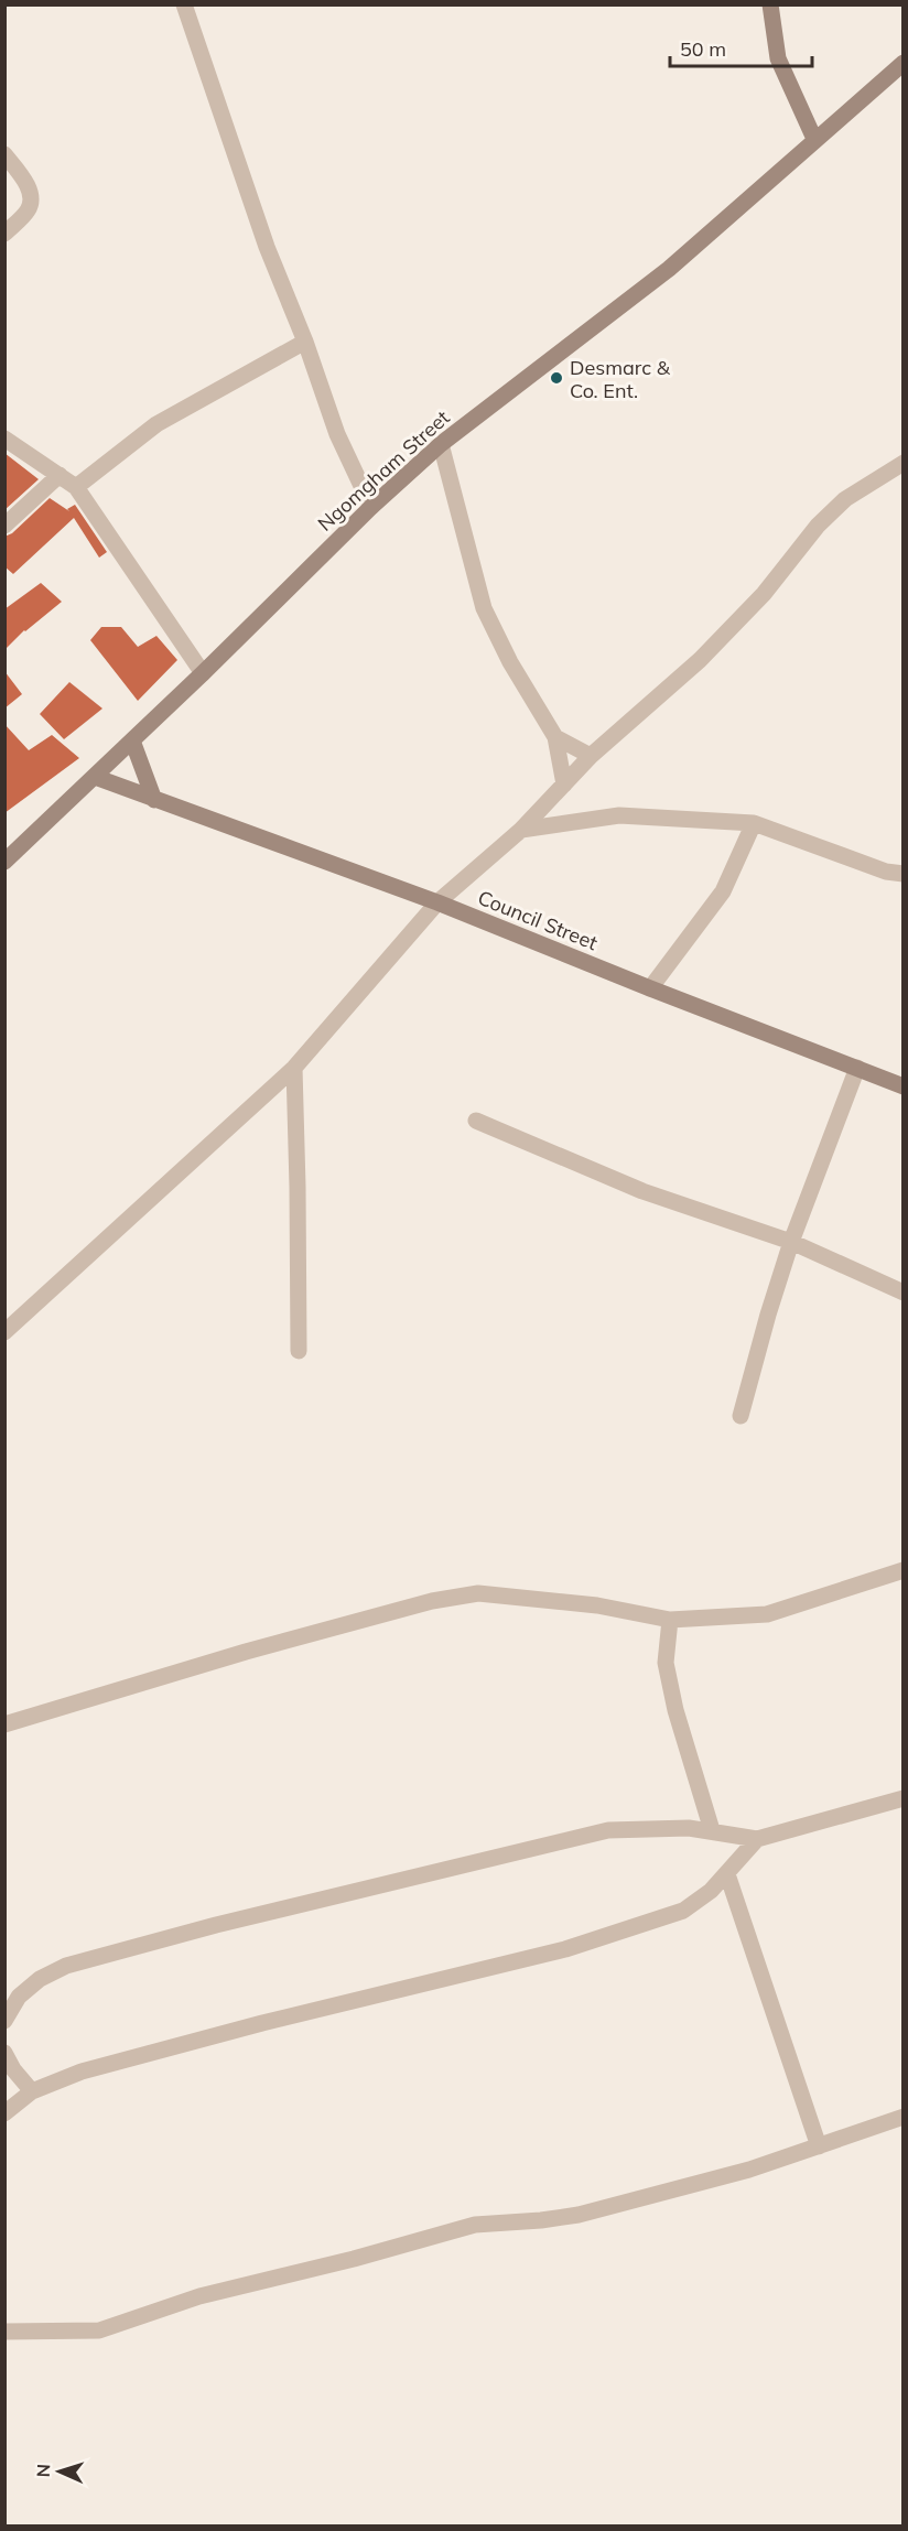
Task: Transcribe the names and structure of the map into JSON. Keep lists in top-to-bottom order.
{
  "streets": {
    "main road": ["Ngomgham Street", "Council Street"]
  },
  "crossings": [
    ["Ngomgham Street", "Council Street"]
  ],
  "places": ["Desmarc & Co. Ent."],
  "scale_bar": "50 m",
  "north": "left"
}
